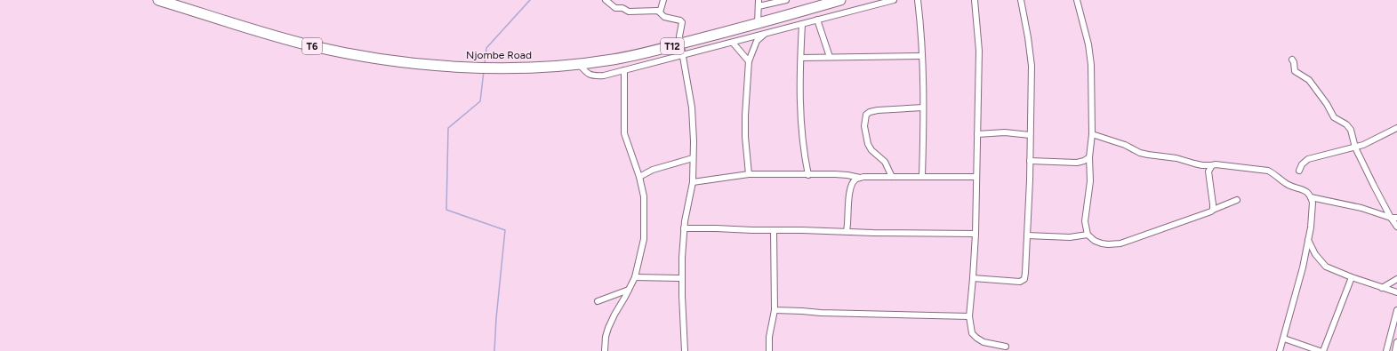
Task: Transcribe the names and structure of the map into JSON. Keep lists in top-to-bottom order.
{
  "streets": {
    "highway": ["T6", "T12", "Njombe Road"]
  }
}
